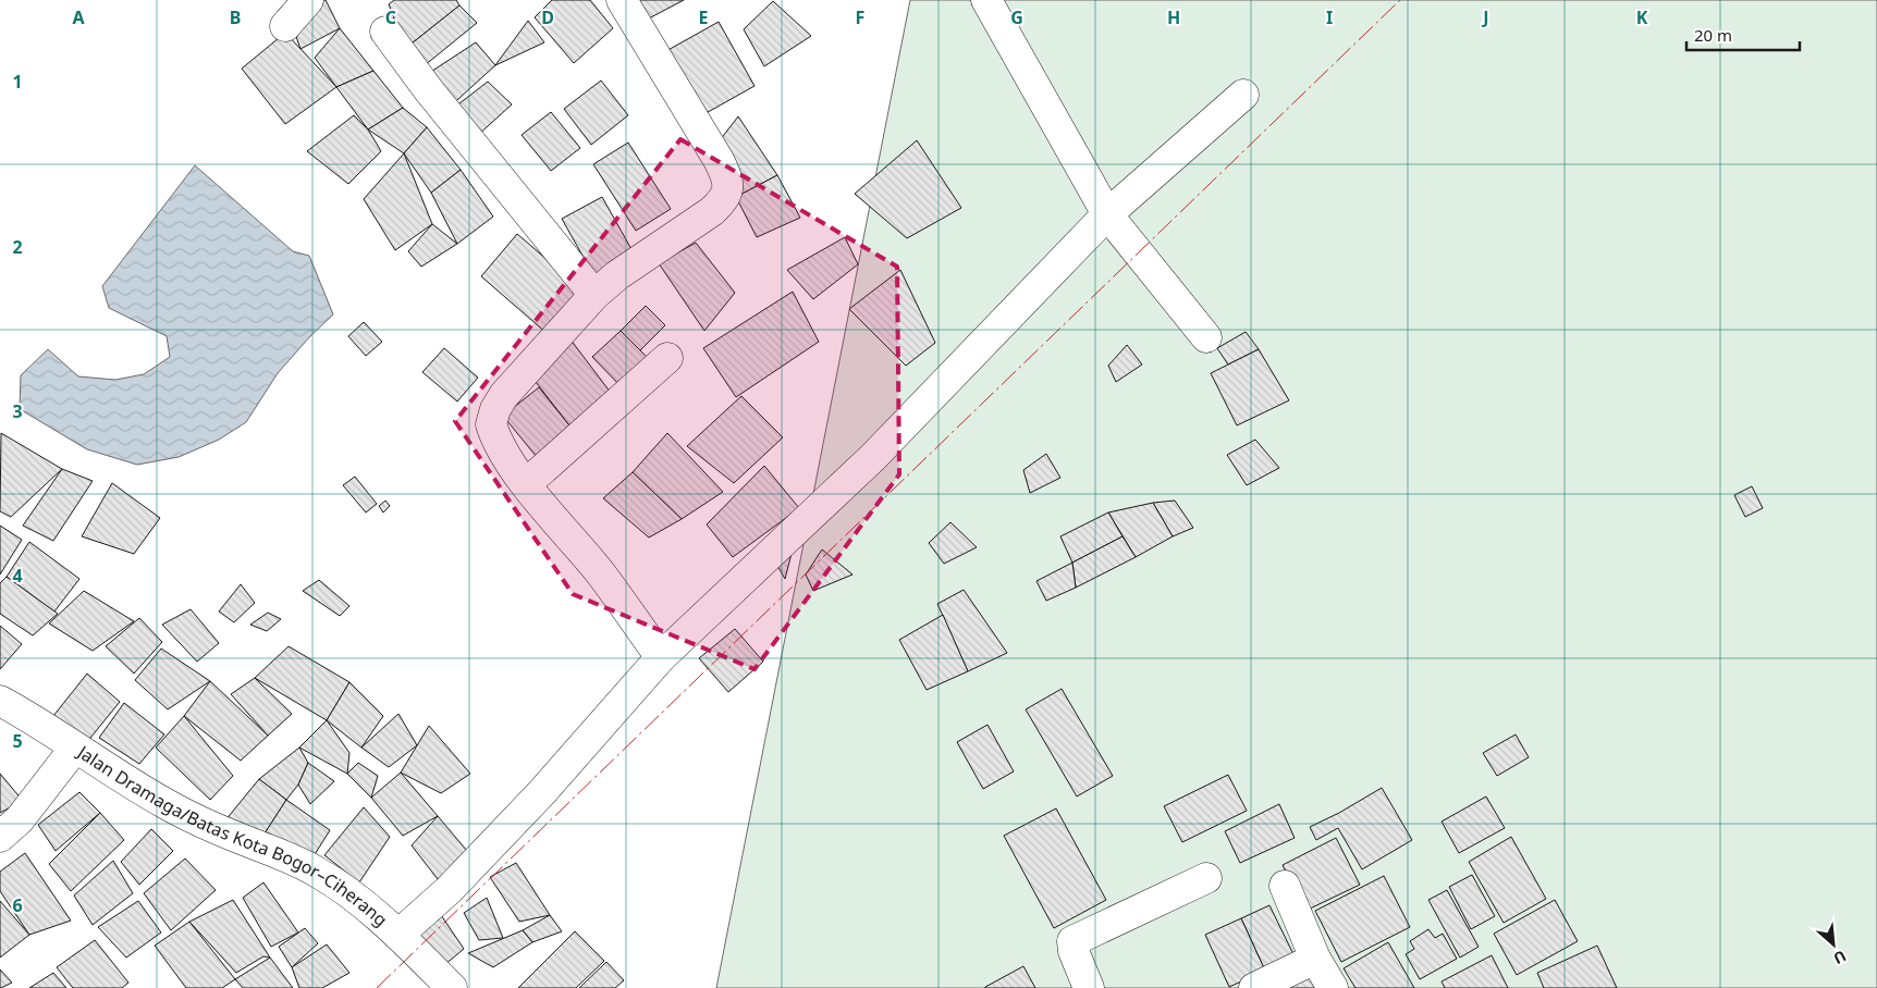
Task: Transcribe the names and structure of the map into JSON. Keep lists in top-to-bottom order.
{
  "streets": {
    "street": ["Jalan Dramaga/Batas Kota Bogor–Ciherang"]
  },
  "scale_bar": "20 m",
  "north": "bottom right",
  "grid": {
    "columns": [
      "A",
      "B",
      "C",
      "D",
      "E",
      "F",
      "G",
      "H",
      "I",
      "J",
      "K"
    ],
    "rows": [
      "1",
      "2",
      "3",
      "4",
      "5",
      "6"
    ]
  }
}
